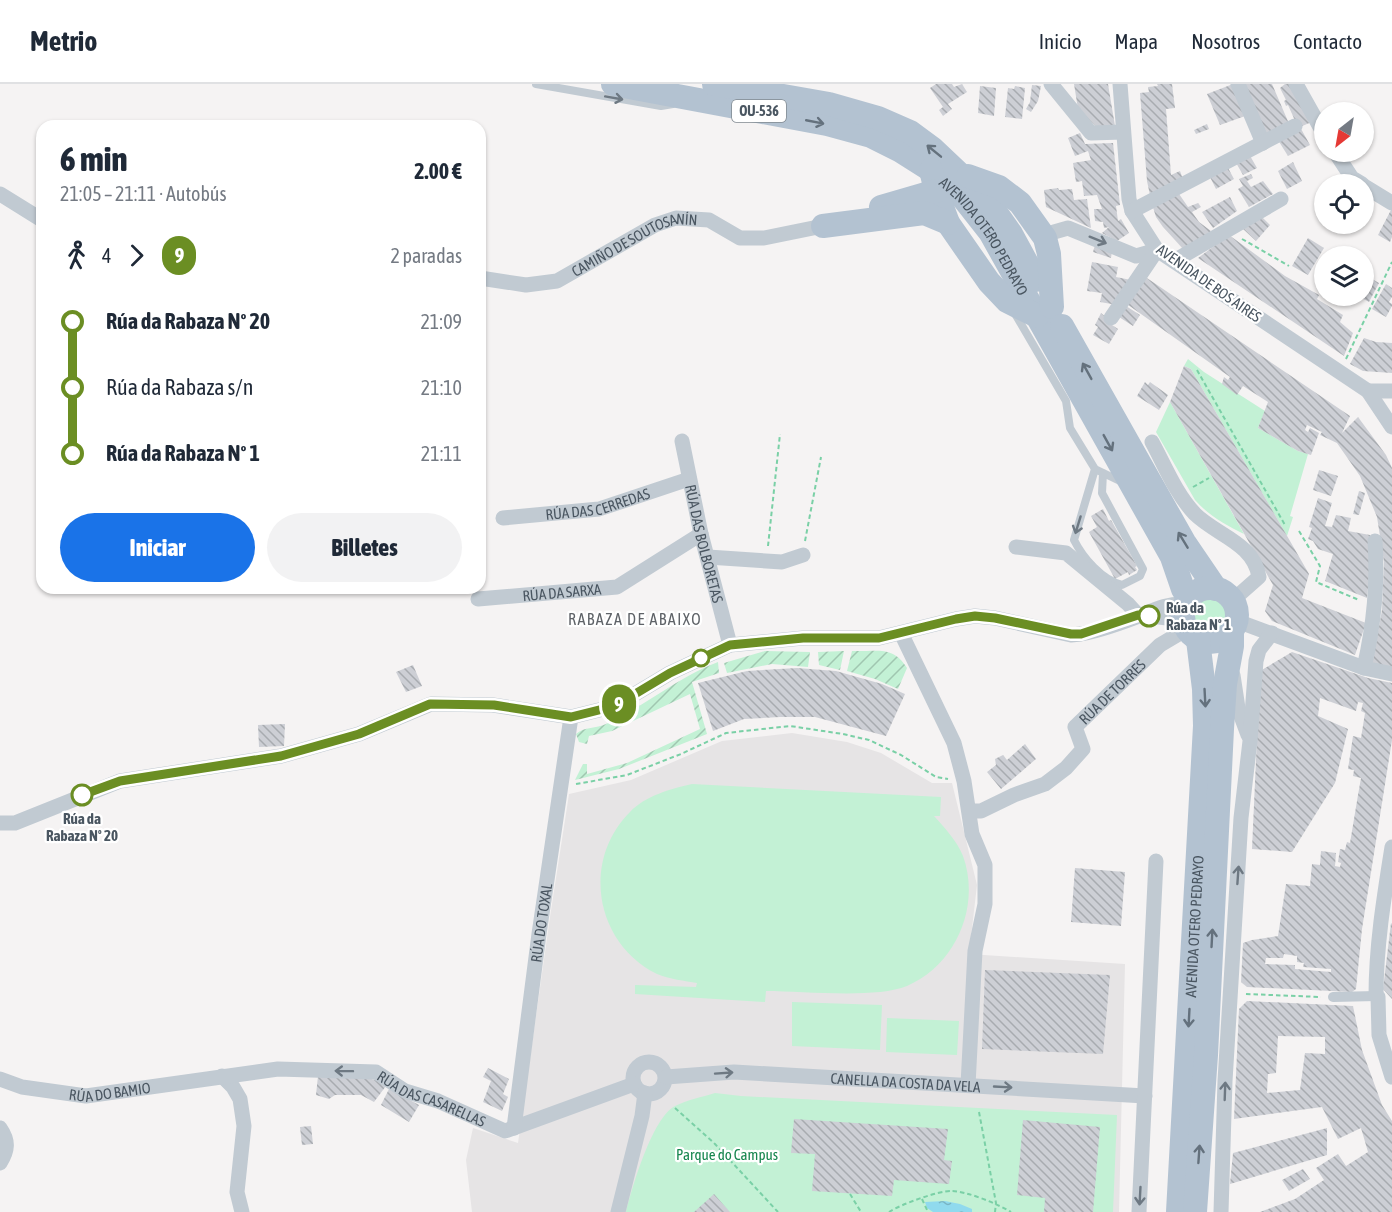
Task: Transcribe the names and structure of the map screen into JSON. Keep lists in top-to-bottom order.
{
  "streets": {
    "main road": ["OU-536", "AVENIDA OTERO PEDRAYO"],
    "street": [
      "CAMIÑO DE SOUTOSANÍN",
      "AVENIDA DE BOS AIRES",
      "RÚA DAS CERREDAS",
      "RÚA DAS BOLBORETAS",
      "RÚA DA SARXA",
      "RÚA DE TORRES",
      "RÚA DO TOXAL",
      "CANELLA DA COSTA DA VELA",
      "RÚA DO BAMIO",
      "RÚA DAS CASARELLAS"
    ]
  },
  "crossings": [
    ["AVENIDA OTERO PEDRAYO", "RÚA DE TORRES"],
    ["RÚA DAS CERREDAS", "RÚA DAS BOLBORETAS"],
    ["RÚA DAS BOLBORETAS", "RÚA DA SARXA"],
    ["RÚA DO TOXAL", "RÚA DAS CASARELLAS"],
    ["RÚA DO BAMIO", "RÚA DAS CASARELLAS"]
  ],
  "one_way": ["CANELLA DA COSTA DA VELA", "RÚA DAS CASARELLAS"],
  "districts": ["RABAZA DE ABAIXO"],
  "parks": ["Parque do Campus"],
  "places": ["Rúa da Rabaza Nº 1", "Rúa da Rabaza Nº 20"],
  "lines": ["bus line 9"],
  "north": "bottom left",
  "page": {
    "header": "Metrio",
    "nav": [
      "Inicio",
      "Mapa",
      "Nosotros",
      "Contacto"
    ],
    "on_map": "9",
    "heading": ["6 min", "21:05 – 21:11 · Autobús", "2.00 €"],
    "legs": ["4", "9", "2 paradas"],
    "list": [
      {
        "name": "Rúa da Rabaza Nº 20",
        "value": "21:09"
      },
      {
        "name": "Rúa da Rabaza s/n",
        "value": "21:10"
      },
      {
        "name": "Rúa da Rabaza Nº 1",
        "value": "21:11"
      }
    ],
    "buttons": ["Iniciar", "Billetes"]
  }
}
